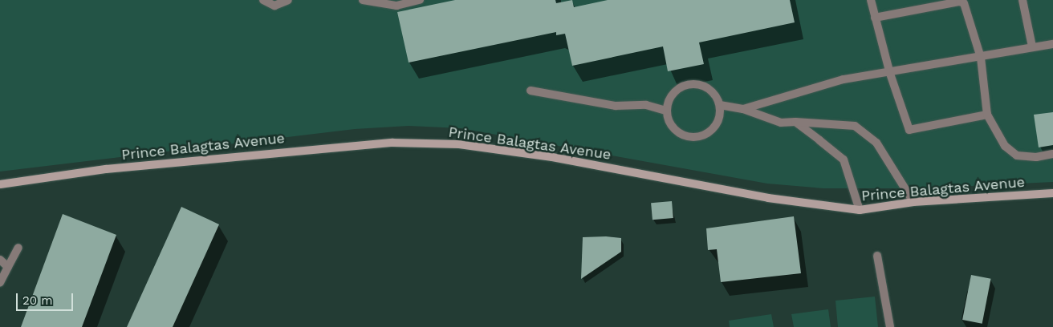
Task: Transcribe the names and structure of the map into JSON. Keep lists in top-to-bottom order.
{
  "streets": {
    "main road": ["Prince Balagtas Avenue"]
  },
  "scale_bar": "20 m"
}
